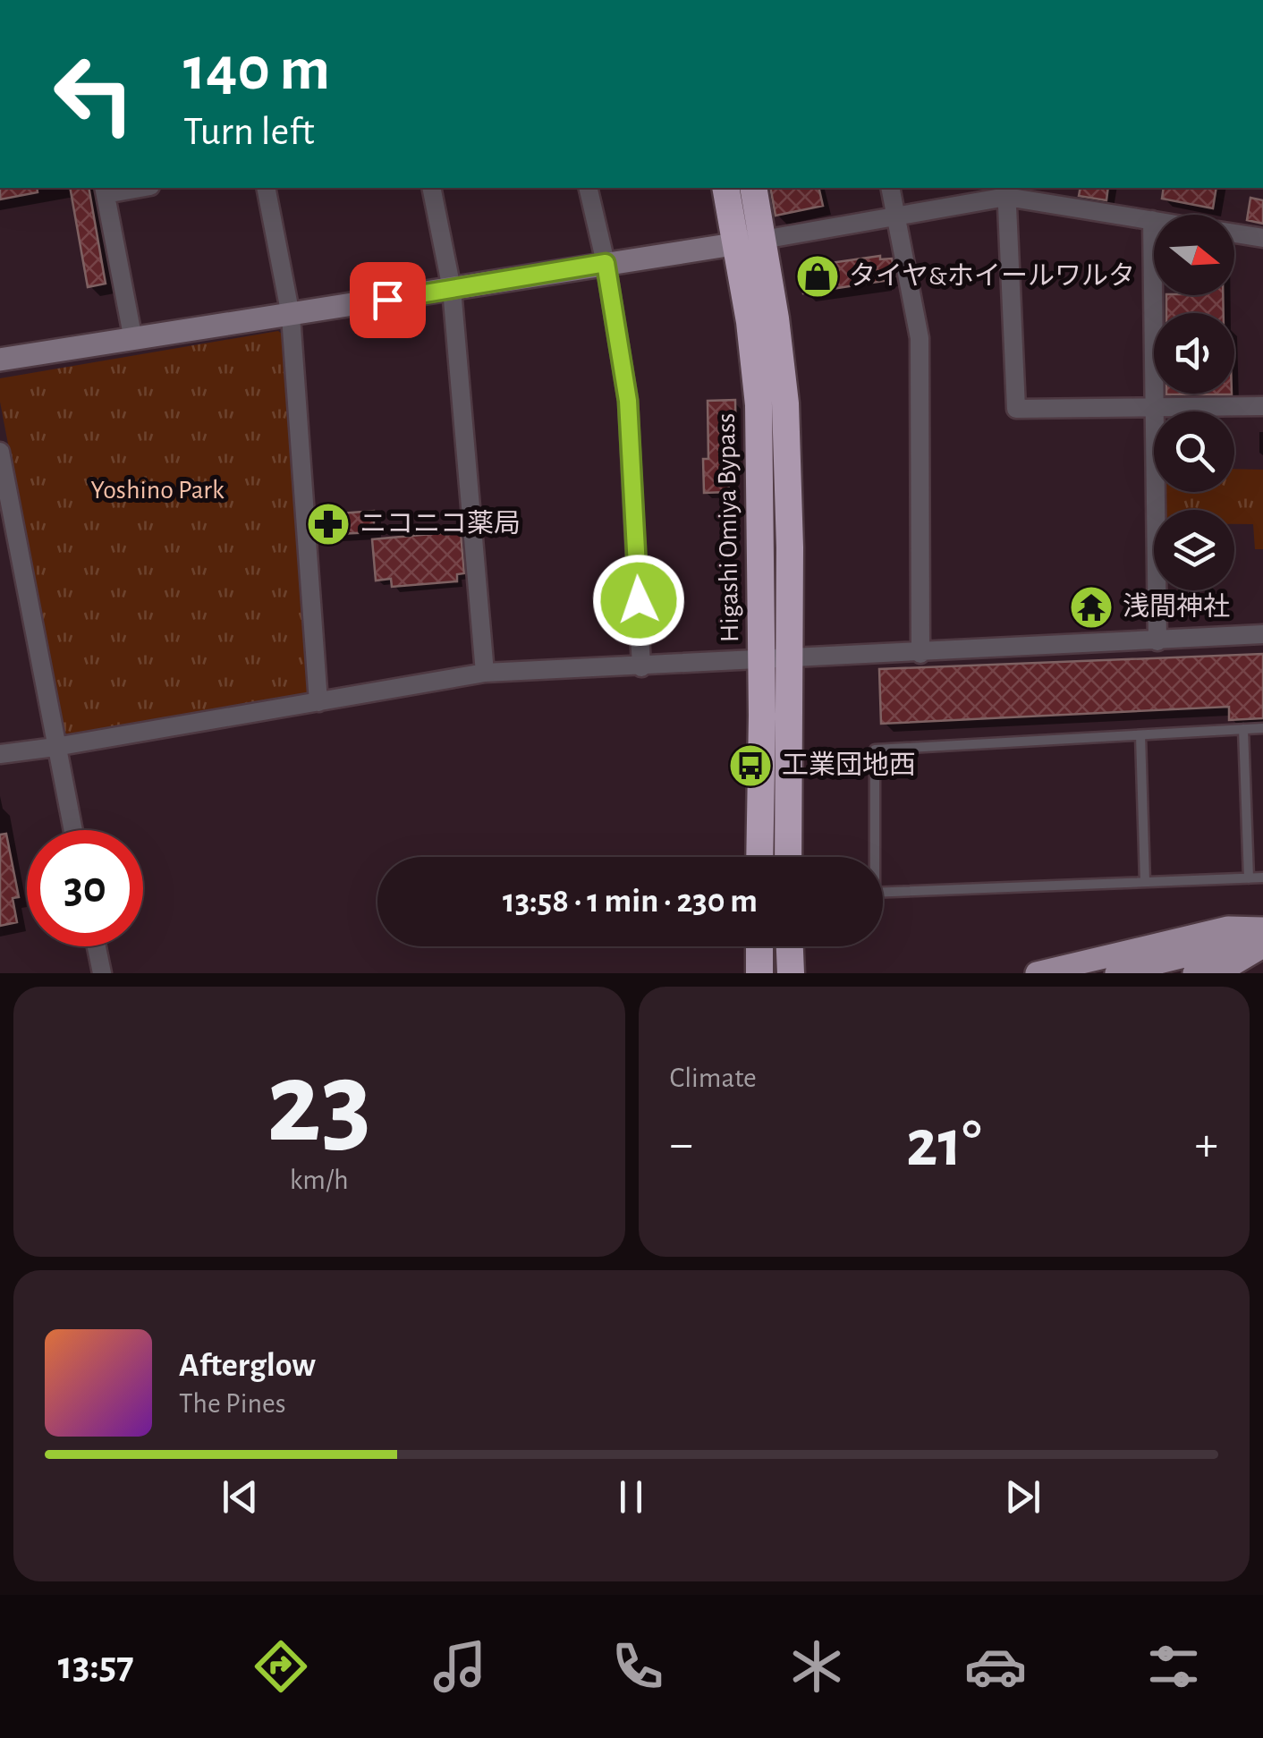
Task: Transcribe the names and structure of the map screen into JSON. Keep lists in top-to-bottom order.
{
  "streets": {
    "highway": ["Higashi Omiya Bypass"]
  },
  "parks": ["Yoshino Park"],
  "places": {
    "shop": ["タイヤ&ホイールワルタ"],
    "pharmacy": ["ニコニコ薬局"],
    "temple": ["浅間神社"],
    "bus stop": ["工業団地西"]
  },
  "north": "right",
  "page": {
    "turn": ["140 m", "Turn left"],
    "limit": "30",
    "trip": "13:58 · 1 min · 230 m",
    "tile": [
      ["23", "km/h"],
      "Climate"
    ],
    "heat": ["−", "21°", "+"],
    "song": ["Afterglow", "The Pines"],
    "tabs": "13:57"
  }
}
